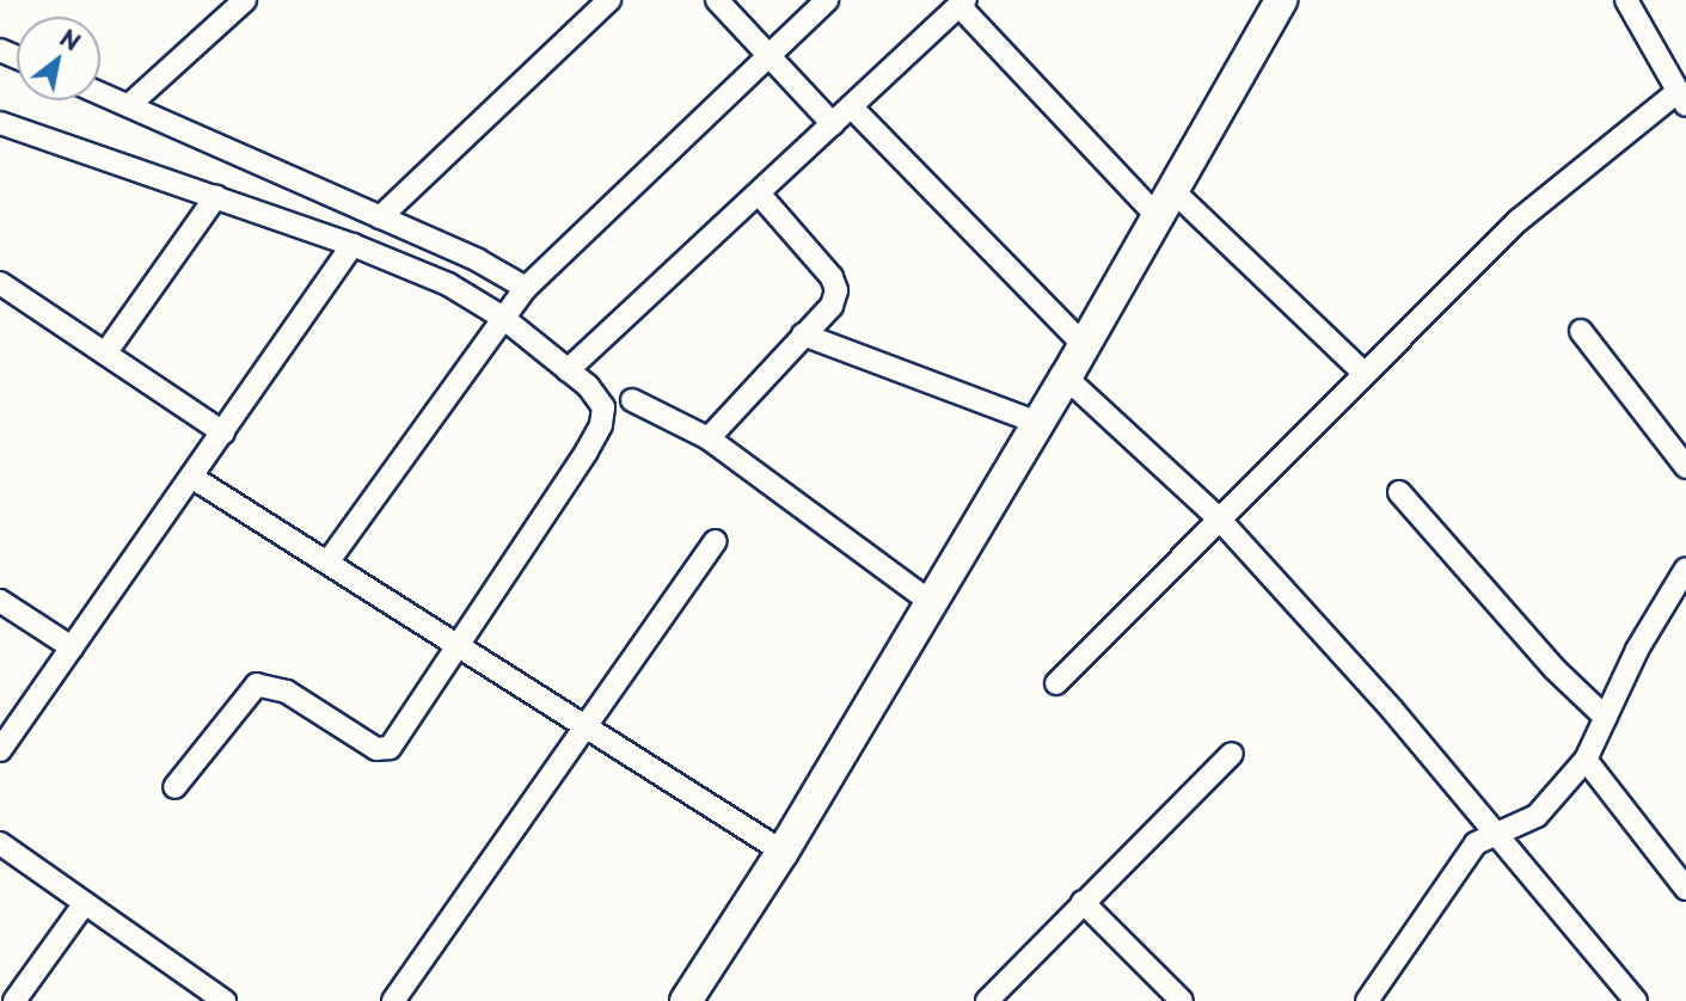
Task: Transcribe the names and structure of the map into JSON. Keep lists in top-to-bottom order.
{
  "north": "top right"
}
